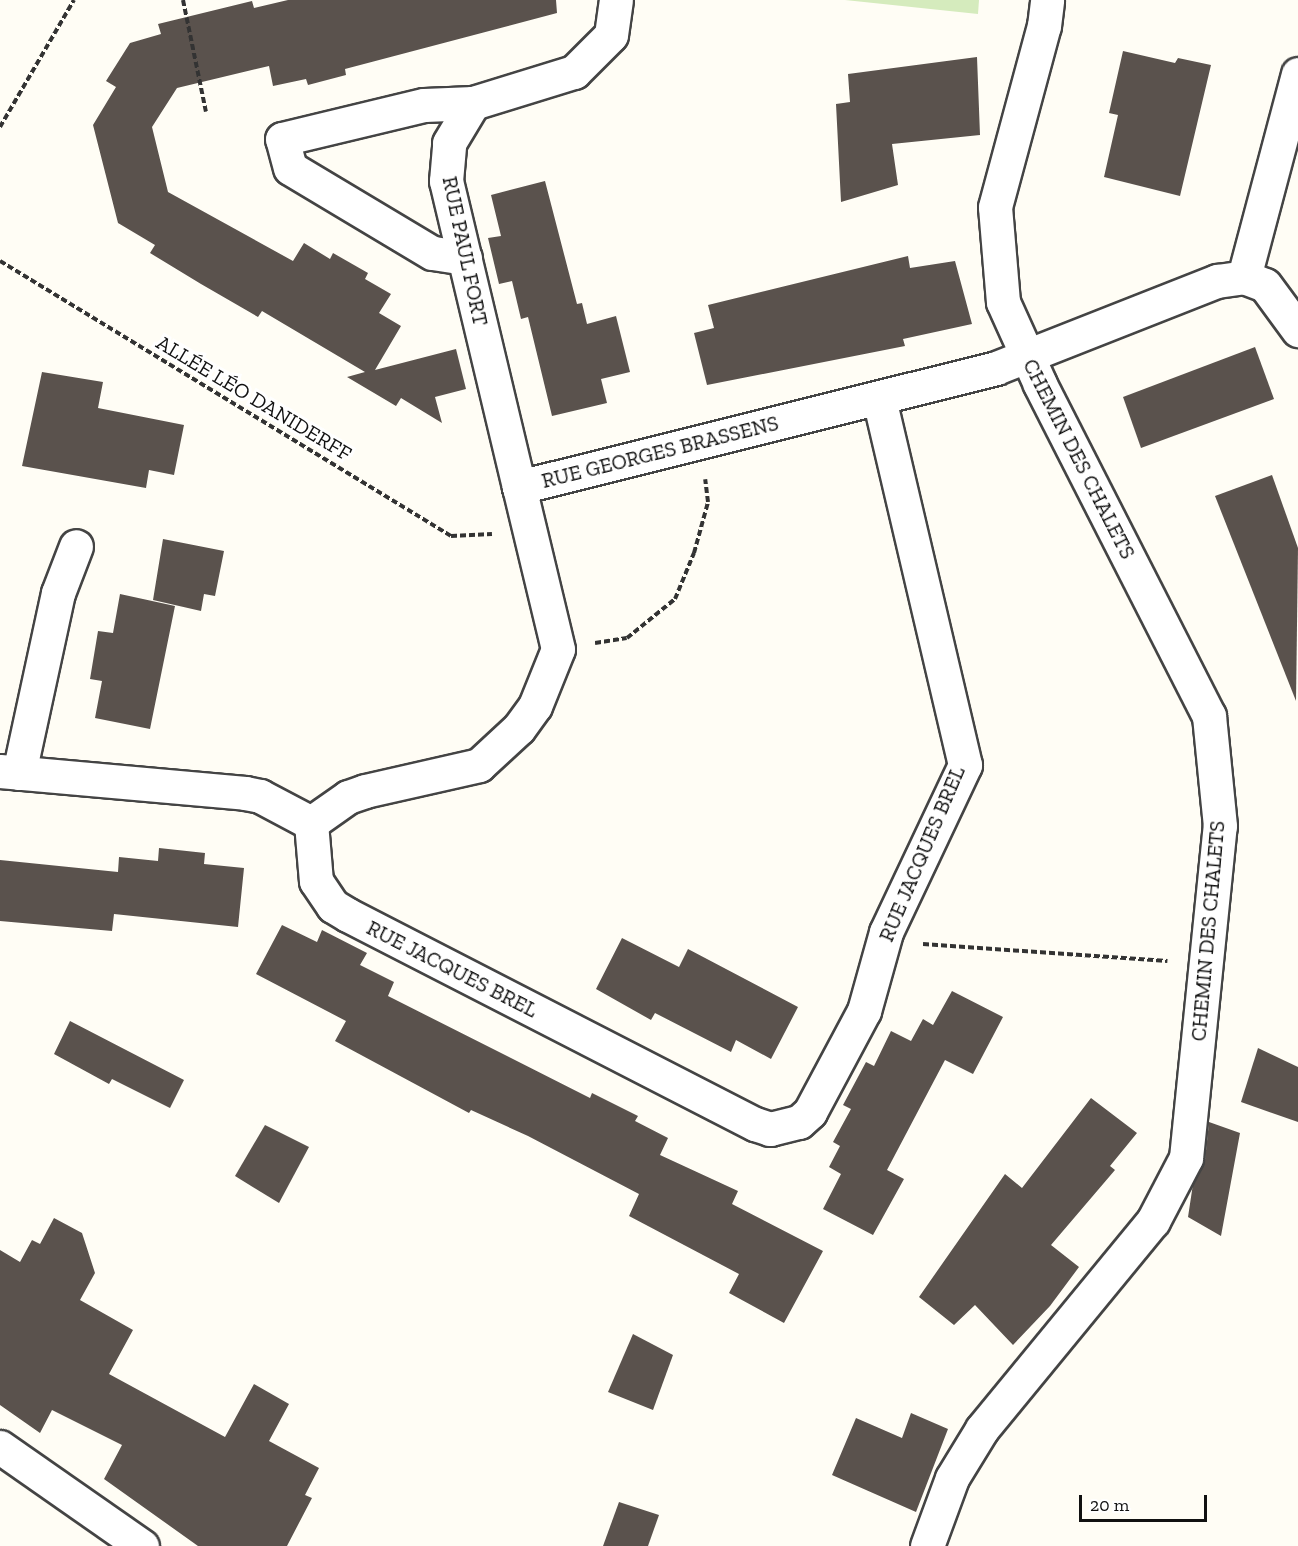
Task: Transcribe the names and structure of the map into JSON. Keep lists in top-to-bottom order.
{
  "streets": {
    "street": [
      "RUE PAUL FORT",
      "RUE GEORGES BRASSENS",
      "CHEMIN DES CHALETS",
      "RUE JACQUES BREL"
    ],
    "path": ["ALLÉE LÉO DANIDERFF"]
  },
  "crossings": [
    ["RUE PAUL FORT", "RUE GEORGES BRASSENS"],
    ["RUE GEORGES BRASSENS", "CHEMIN DES CHALETS"],
    ["RUE GEORGES BRASSENS", "RUE JACQUES BREL"]
  ],
  "scale_bar": "20 m"
}
